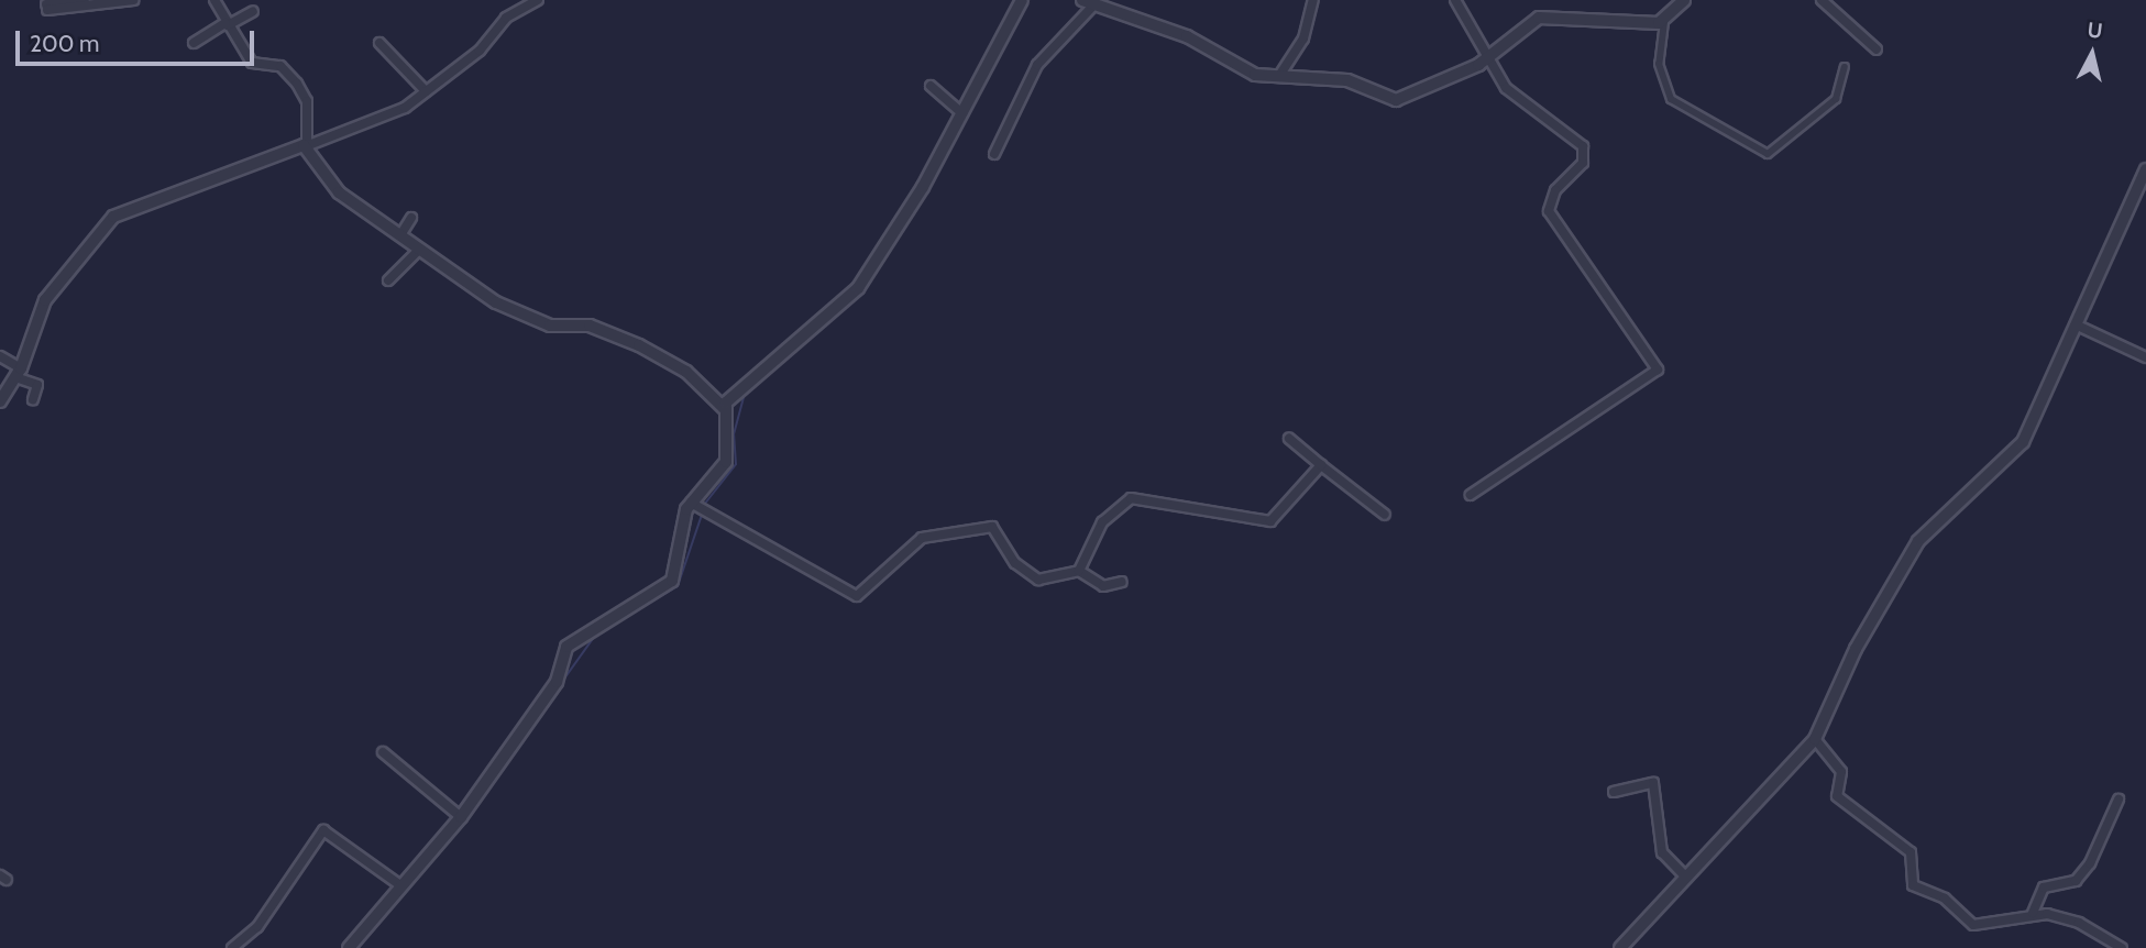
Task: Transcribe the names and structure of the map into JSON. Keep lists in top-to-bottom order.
{
  "scale_bar": "200 m",
  "north": "top"
}
